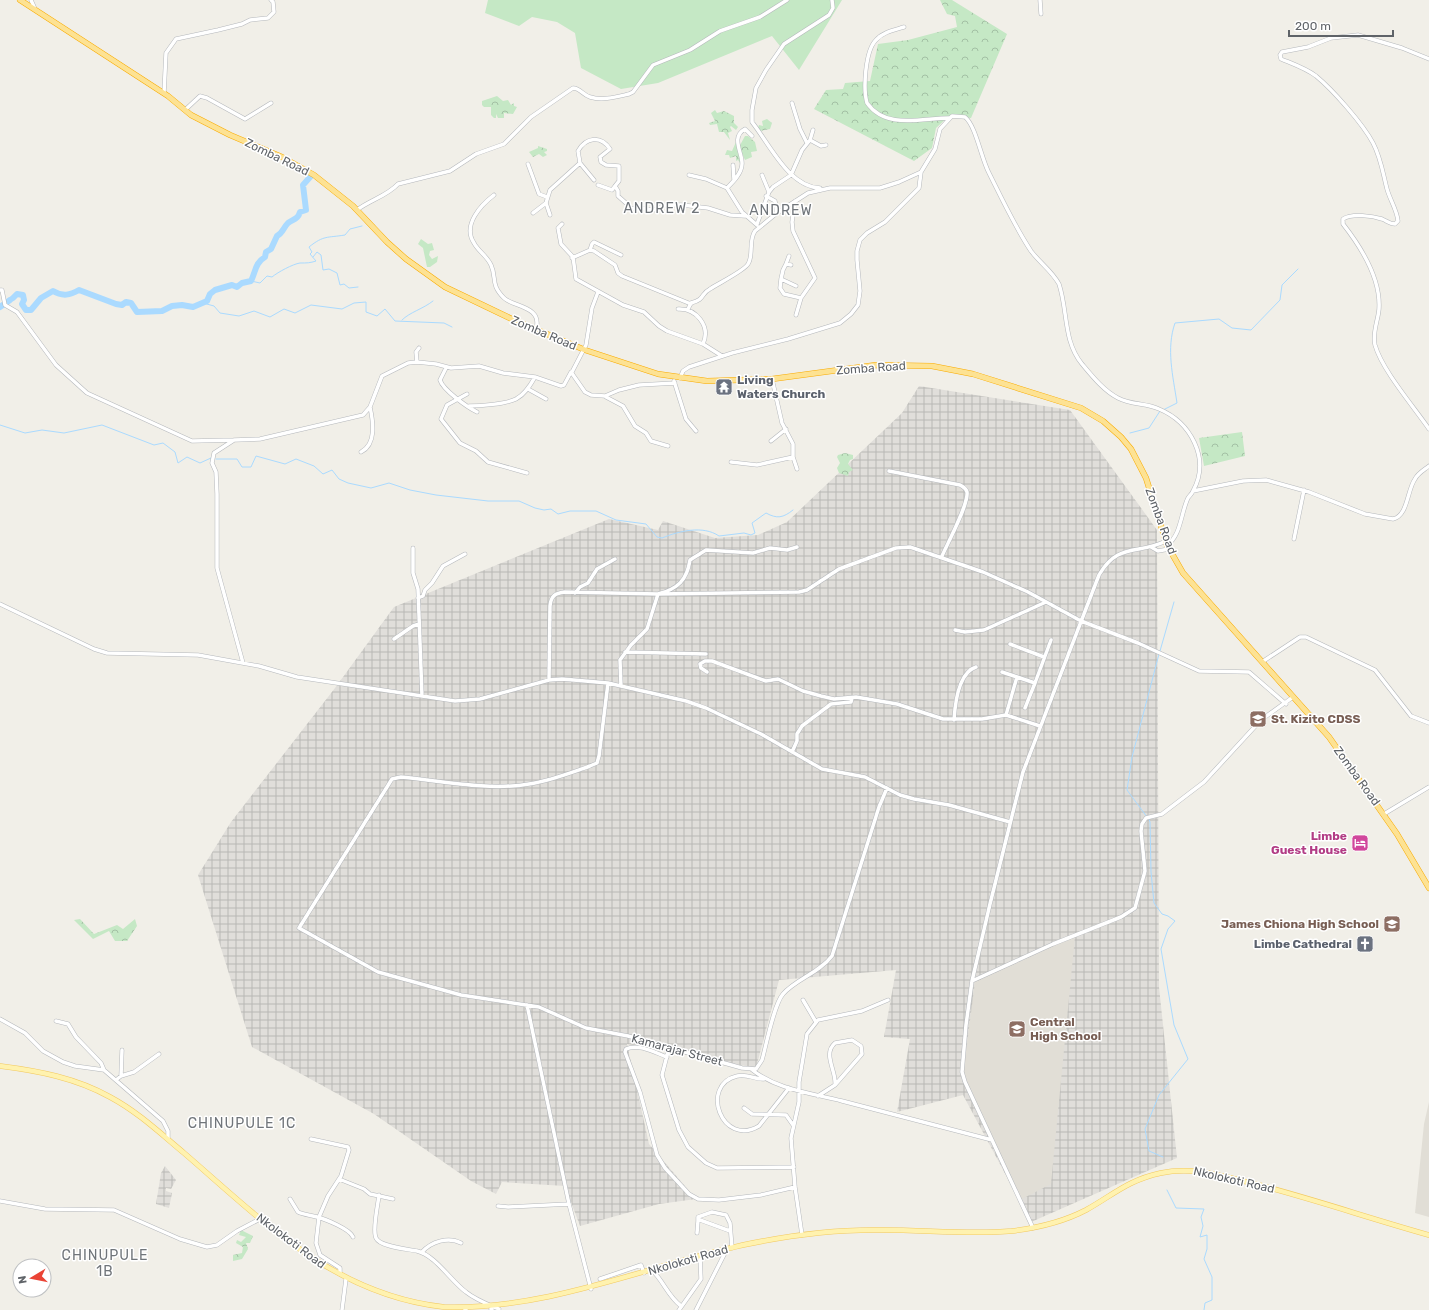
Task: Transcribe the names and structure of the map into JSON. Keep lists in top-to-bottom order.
{
  "streets": {
    "highway": ["Zomba Road"],
    "main road": ["Nkolokoti Road"],
    "street": ["Kamarajar Street"]
  },
  "districts": [
    "ANDREW 2",
    "ANDREW",
    "CHINUPULE 1C",
    "CHINUPULE 1B"
  ],
  "places": {
    "temple": ["Living Waters Church"],
    "school or university": ["St. Kizito CDSS", "James Chiona High School", "Central High School"],
    "hotel": ["Limbe Guest House"],
    "church": ["Limbe Cathedral"]
  },
  "scale_bar": "200 m",
  "north": "left"
}
